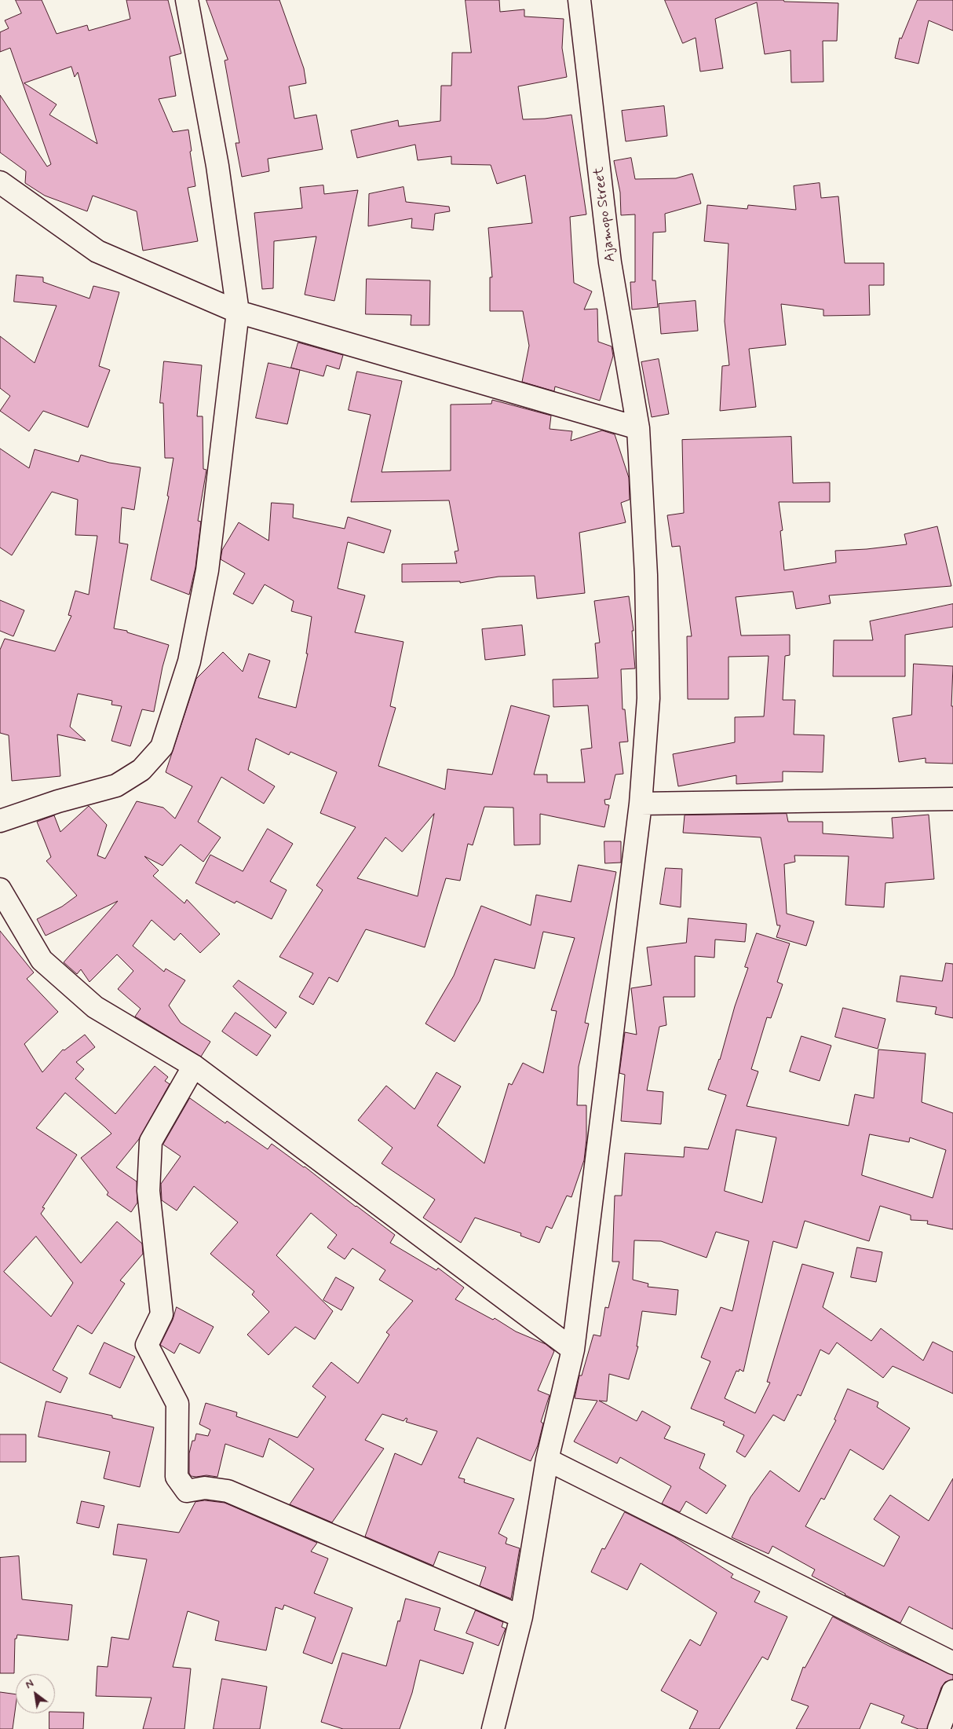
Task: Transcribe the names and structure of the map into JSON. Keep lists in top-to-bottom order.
{
  "streets": {
    "street": ["Ajamopo Street"]
  },
  "north": "top left"
}
